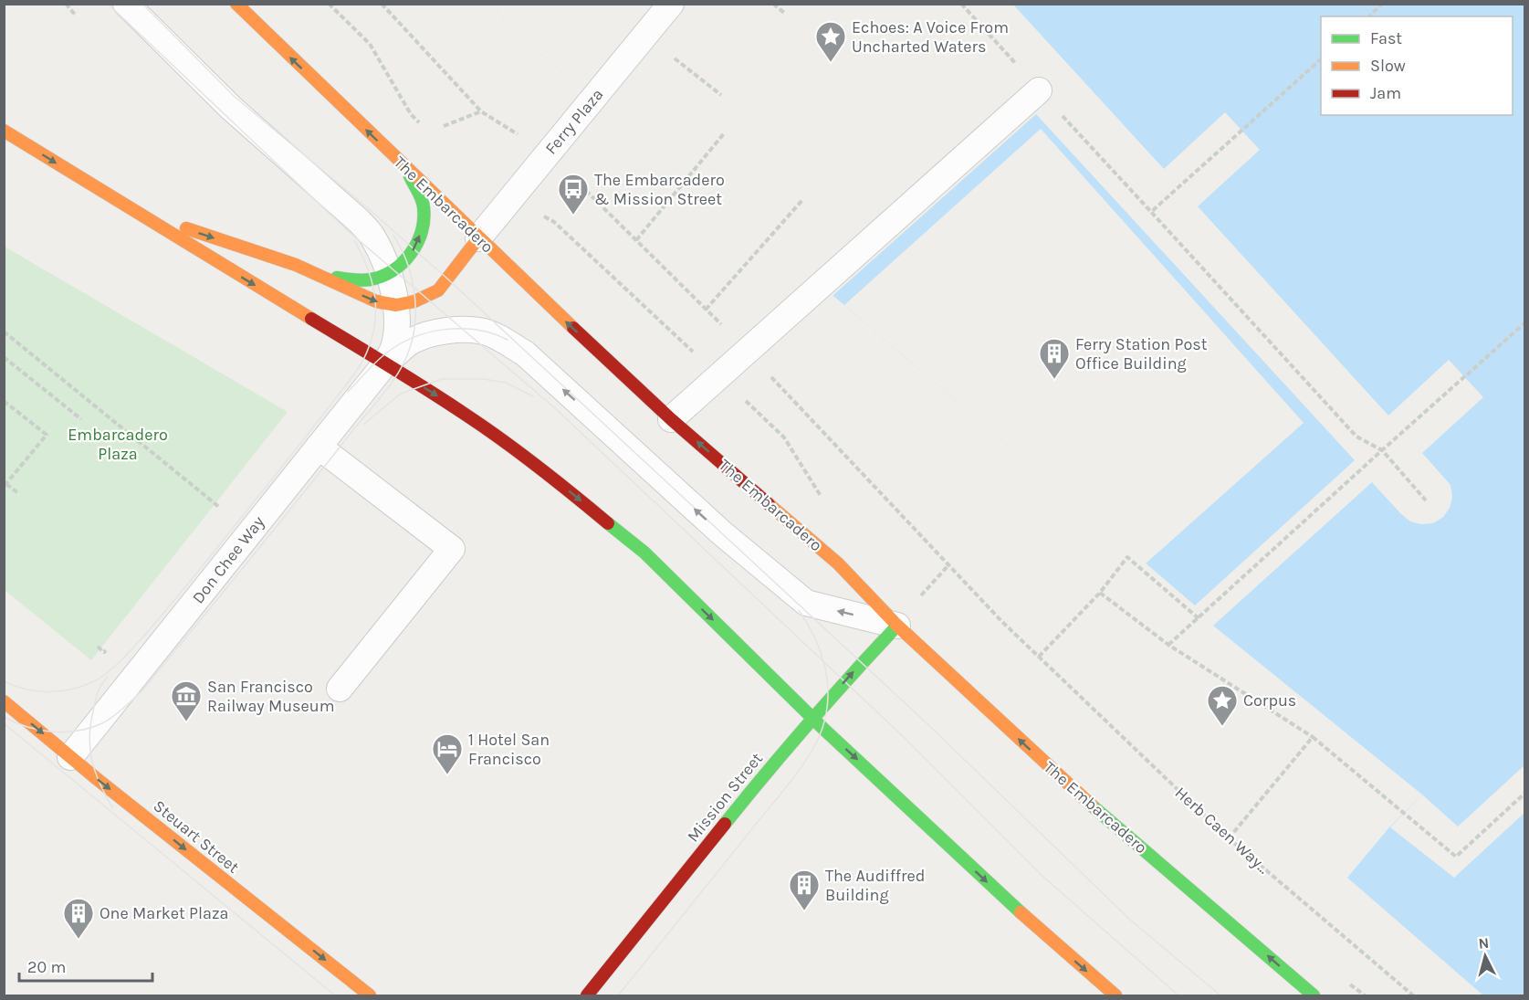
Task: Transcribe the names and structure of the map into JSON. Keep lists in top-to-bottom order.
{
  "streets": {
    "main road": ["The Embarcadero", "Mission Street", "Steuart Street"],
    "lane": ["Ferry Plaza", "Don Chee Way"],
    "path": ["Herb Caen Way..."]
  },
  "crossings": [
    ["Ferry Plaza", "The Embarcadero"],
    ["The Embarcadero", "Mission Street"],
    ["Don Chee Way", "Steuart Street"]
  ],
  "one_way": ["The Embarcadero", "Steuart Street"],
  "parks": ["Embarcadero Plaza"],
  "places": {
    "place": ["Echoes: A Voice From Uncharted Waters", "Corpus"],
    "bus stop": ["The Embarcadero & Mission Street"],
    "building": ["Ferry Station Post Office Building", "The Audiffred Building", "One Market Plaza"],
    "museum": ["San Francisco Railway Museum"],
    "hotel": ["1 Hotel San Francisco"]
  },
  "legend": ["Fast", "Slow", "Jam"],
  "scale_bar": "20 m",
  "north": "top"
}
